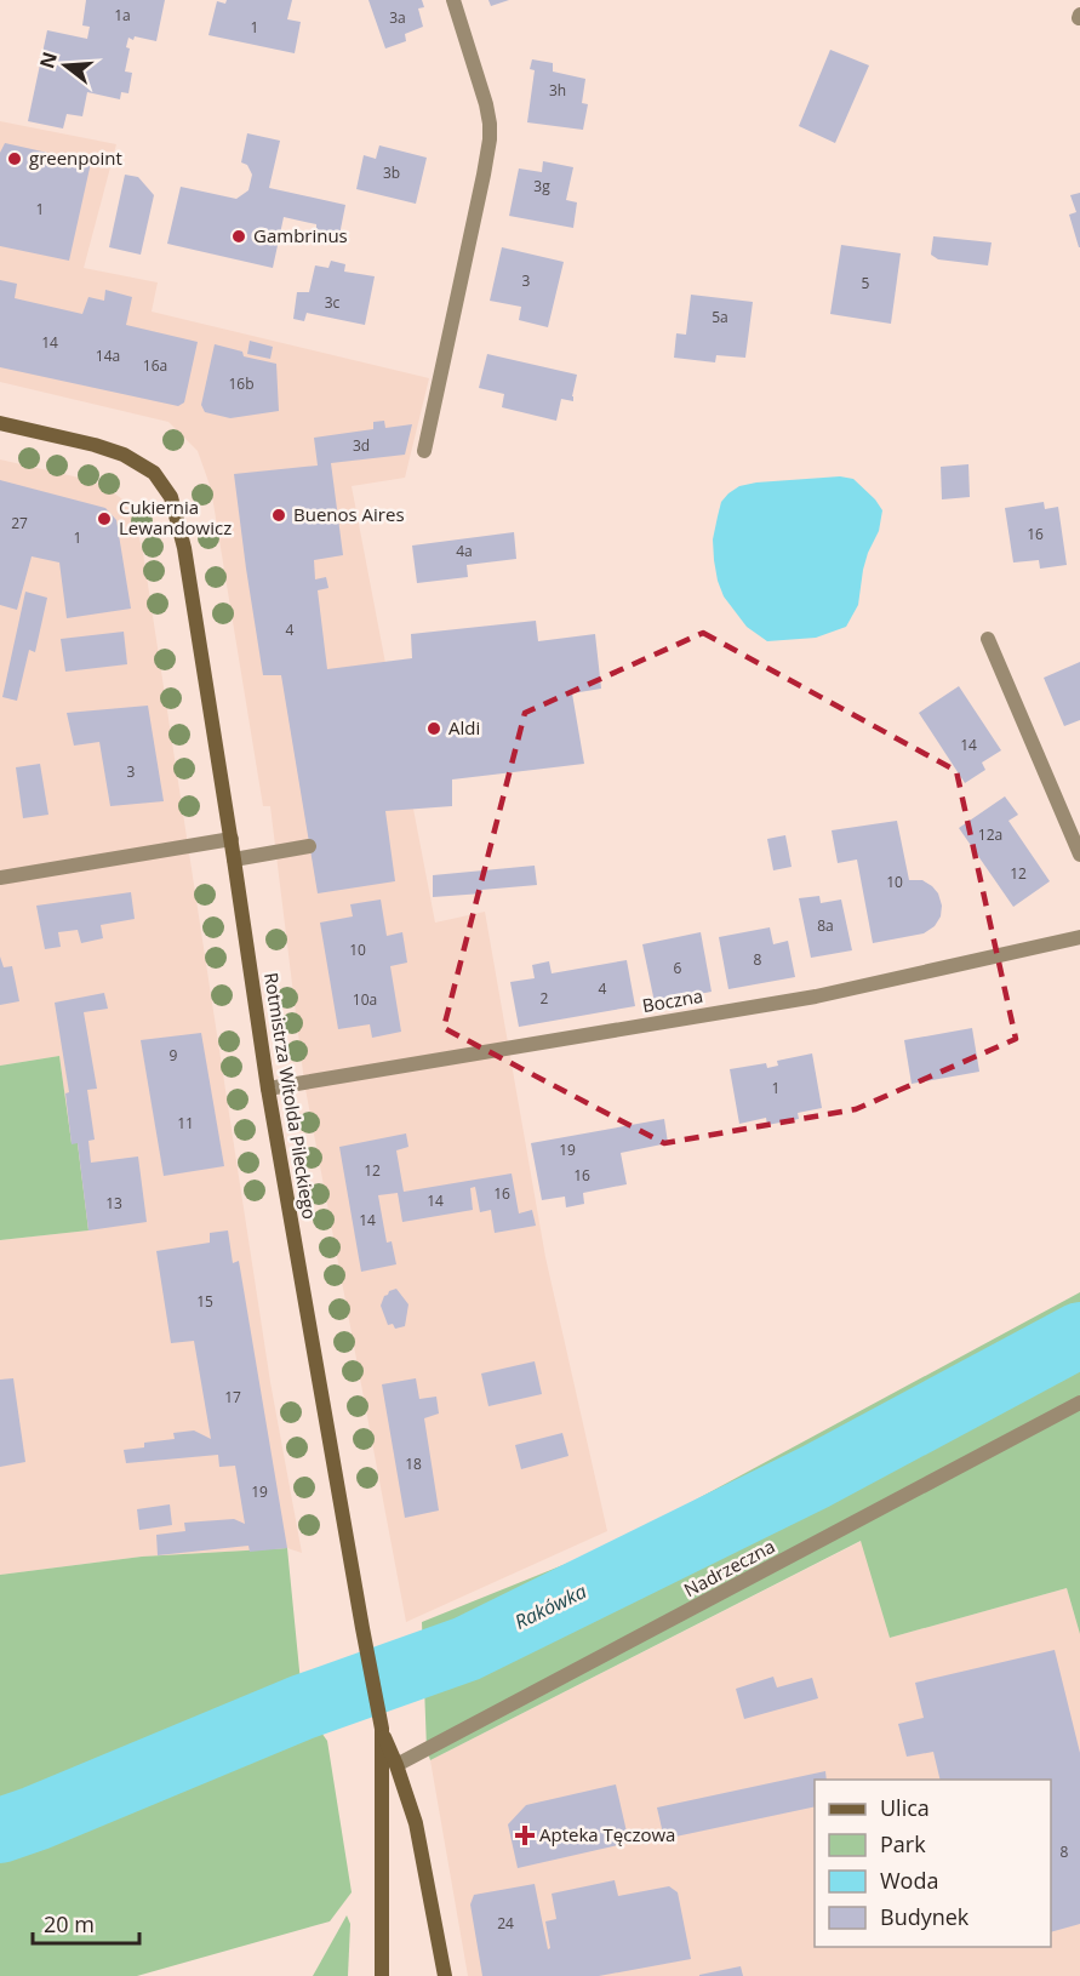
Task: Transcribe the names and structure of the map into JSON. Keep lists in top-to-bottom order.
{
  "streets": {
    "street": ["Boczna", "Rotmistrza Witolda Pileckiego", "Nadrzeczna"]
  },
  "crossings": [
    ["Boczna", "Rotmistrza Witolda Pileckiego"],
    ["Rotmistrza Witolda Pileckiego", "Nadrzeczna"]
  ],
  "water": ["Rakówka"],
  "places": {
    "other": [
      "greenpoint",
      "Gambrinus",
      "Buenos Aires",
      "Cukiernia Lewandowicz",
      "Aldi"
    ],
    "health": ["Apteka Tęczowa"]
  },
  "house_numbers": [
    "1a",
    "3a",
    "1",
    "3h",
    "3b",
    "3g",
    "1",
    "3",
    "5",
    "3c",
    "5a",
    "14",
    "14a",
    "16a",
    "16b",
    "3d",
    "27",
    "16",
    "1",
    "4a",
    "4",
    "14",
    "3",
    "12a",
    "12",
    "10",
    "8a",
    "10",
    "8",
    "6",
    "4",
    "2",
    "10a",
    "9",
    "1",
    "11",
    "19",
    "12",
    "16",
    "16",
    "14",
    "13",
    "14",
    "15",
    "17",
    "18",
    "19",
    "8",
    "24"
  ],
  "legend": [
    "Ulica",
    "Park",
    "Woda",
    "Budynek"
  ],
  "scale_bar": "20 m",
  "north": "left"
}
